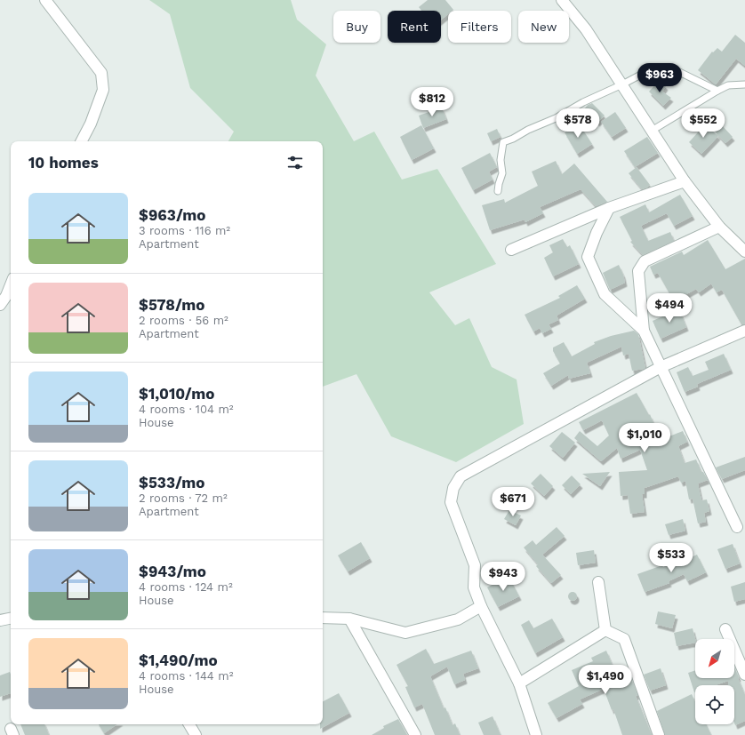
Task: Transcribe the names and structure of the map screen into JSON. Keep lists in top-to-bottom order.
{
  "north": "bottom left",
  "page": {
    "chip": [
      "Buy",
      "Rent",
      "Filters",
      "New"
    ],
    "price": [
      "$963",
      "$812",
      "$578",
      "$552",
      "$494",
      "$1,010",
      "$671",
      "$533",
      "$943",
      "$1,490"
    ],
    "heading": "10 homes",
    "list": [
      {
        "name": "$963/mo",
        "note": "3 rooms · 116 m² · Apartment"
      },
      {
        "name": "$578/mo",
        "note": "2 rooms · 56 m² · Apartment"
      },
      {
        "name": "$1,010/mo",
        "note": "4 rooms · 104 m² · House"
      },
      {
        "name": "$533/mo",
        "note": "2 rooms · 72 m² · Apartment"
      },
      {
        "name": "$943/mo",
        "note": "4 rooms · 124 m² · House"
      },
      {
        "name": "$1,490/mo",
        "note": "4 rooms · 144 m² · House"
      }
    ]
  }
}
